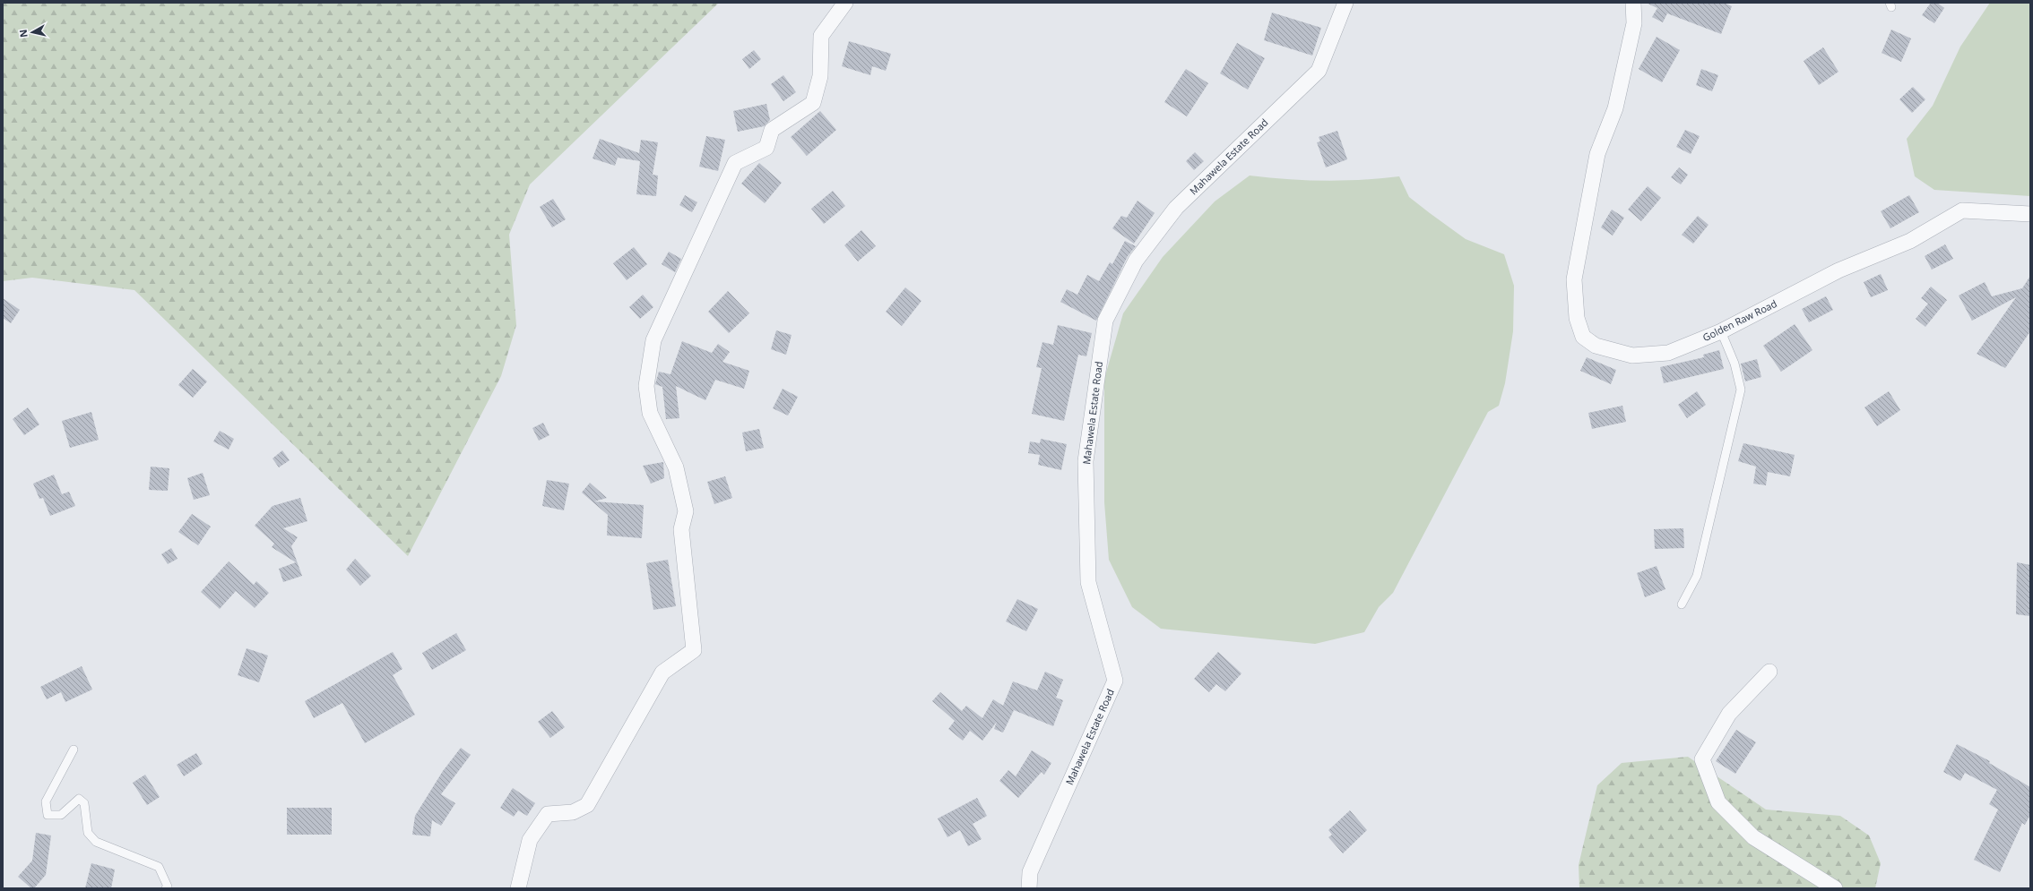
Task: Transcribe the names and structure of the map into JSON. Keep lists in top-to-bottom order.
{
  "streets": {
    "street": ["Mahawela Estate Road", "Golden Raw Road"]
  },
  "north": "left"
}
